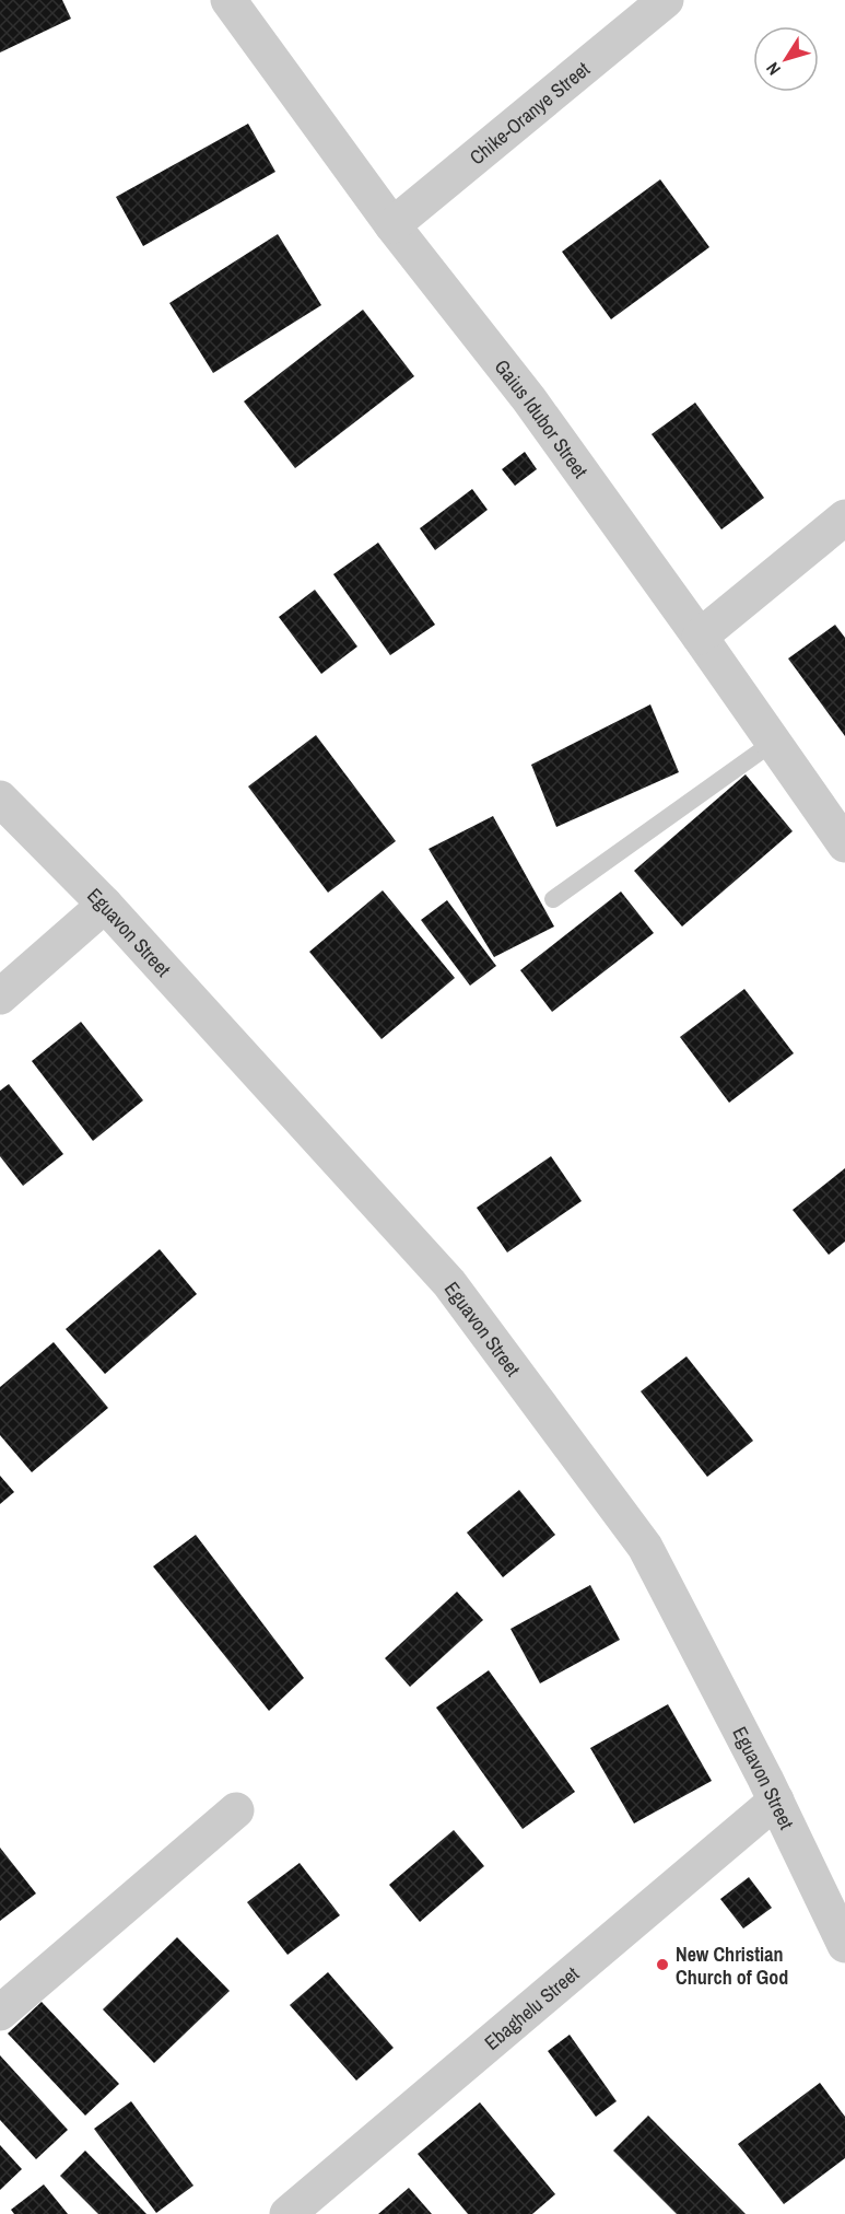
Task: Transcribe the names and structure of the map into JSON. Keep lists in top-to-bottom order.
{
  "streets": {
    "street": [
      "Chike-Oranye Street",
      "Gaius Idubor Street",
      "Eguavon Street",
      "Ebaghelu Street"
    ]
  },
  "crossings": [
    ["Chike-Oranye Street", "Gaius Idubor Street"],
    ["Eguavon Street", "Ebaghelu Street"]
  ],
  "places": ["New Christian Church of God"],
  "north": "bottom left"
}
